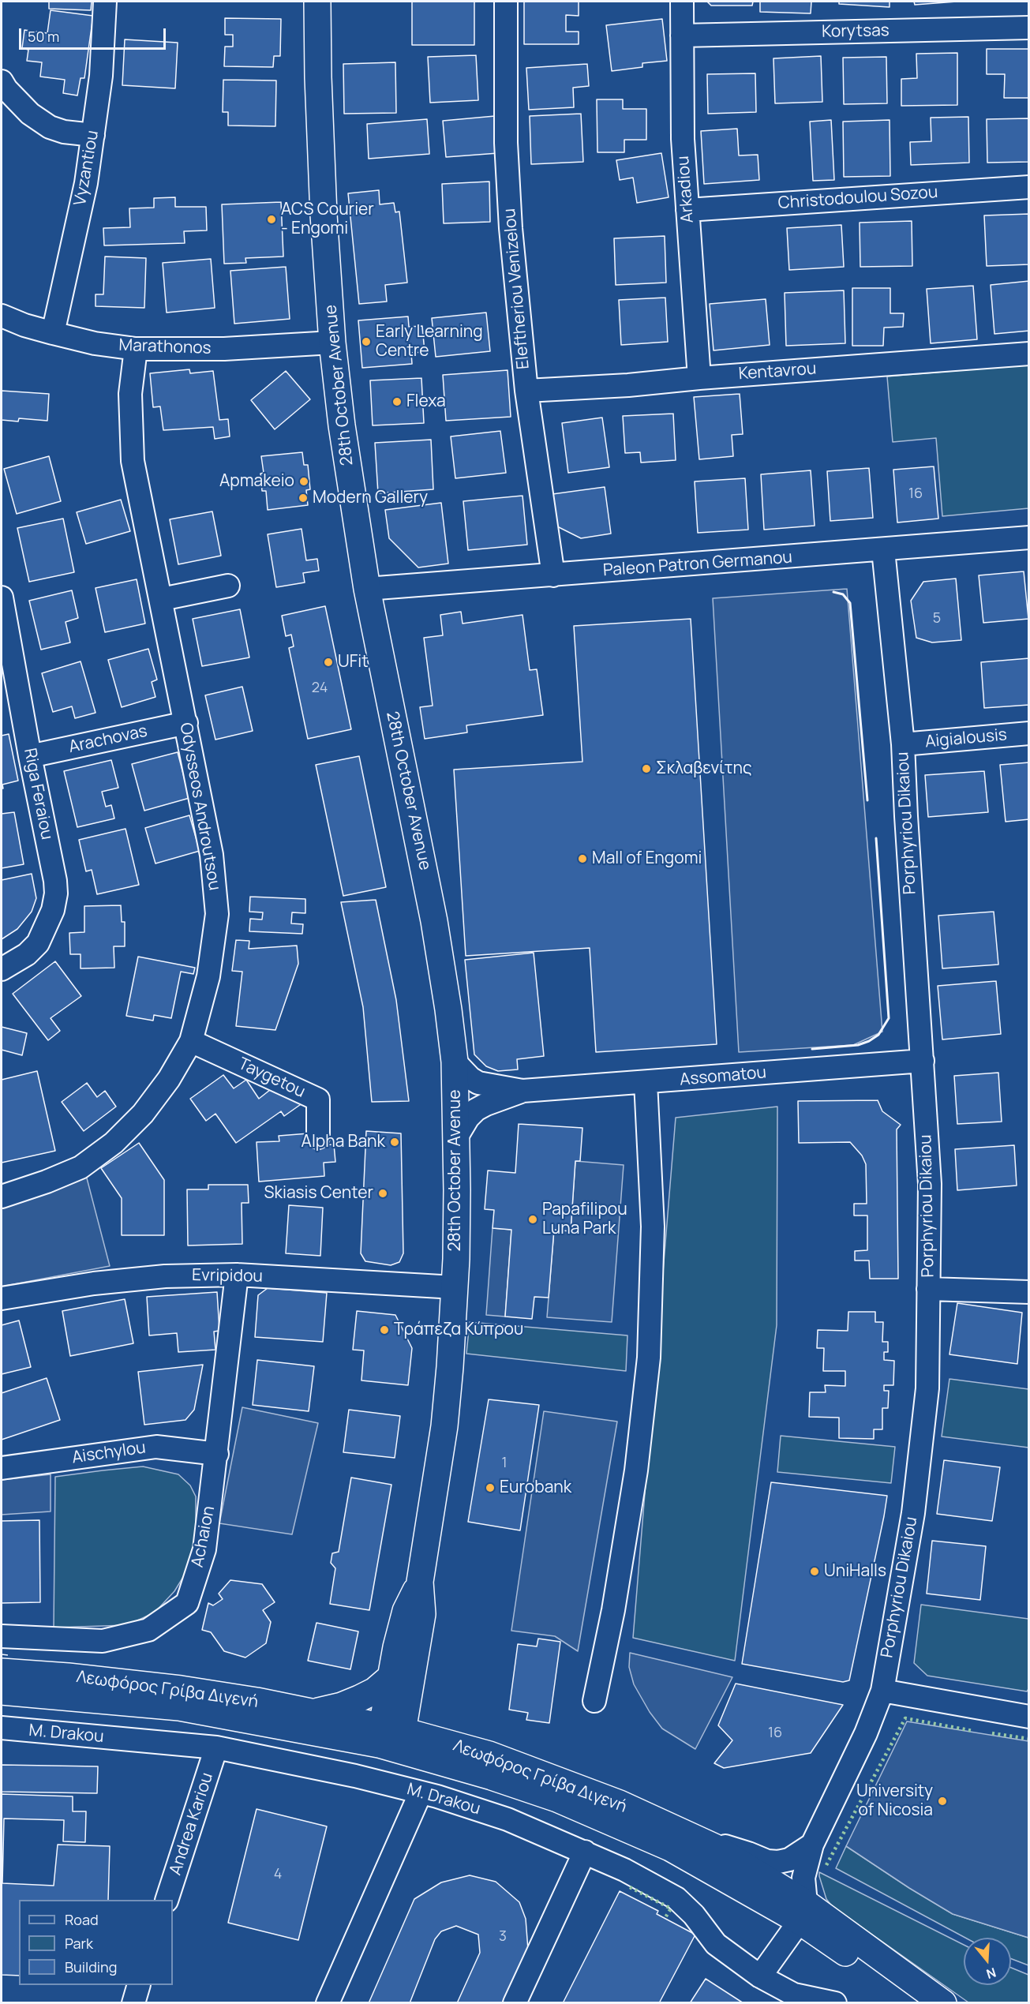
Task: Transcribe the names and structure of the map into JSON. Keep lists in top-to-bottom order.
{
  "streets": {
    "main road": ["28th October Avenue", "Λεωφόρος Γρίβα Διγενή"],
    "street": [
      "Korytsas",
      "Vyzantiou",
      "Arkadiou",
      "Christodoulou Sozou",
      "Eleftheriou Venizelou",
      "Marathonos",
      "Kentavrou",
      "Paleon Patron Germanou",
      "Aigialousis",
      "Arachovas",
      "Riga Feraiou",
      "Odysseos Androutsou",
      "Porphyriou Dikaiou",
      "Assomatou",
      "Taygetou",
      "Evripidou",
      "Aischylou",
      "Achaion",
      "M. Drakou",
      "Andrea Kariou"
    ]
  },
  "crossings": [
    ["Korytsas", "Arkadiou"],
    ["Vyzantiou", "Marathonos"],
    ["Arkadiou", "Christodoulou Sozou"],
    ["Arkadiou", "Kentavrou"],
    ["Eleftheriou Venizelou", "Kentavrou"],
    ["Eleftheriou Venizelou", "Paleon Patron Germanou"],
    ["Marathonos", "28th October Avenue"],
    ["Marathonos", "Odysseos Androutsou"],
    ["28th October Avenue", "Paleon Patron Germanou"],
    ["28th October Avenue", "Assomatou"],
    ["28th October Avenue", "Evripidou"],
    ["28th October Avenue", "Λεωφόρος Γρίβα Διγενή"],
    ["Paleon Patron Germanou", "Porphyriou Dikaiou"],
    ["Aigialousis", "Porphyriou Dikaiou"],
    ["Arachovas", "Riga Feraiou"],
    ["Arachovas", "Odysseos Androutsou"],
    ["Odysseos Androutsou", "Taygetou"],
    ["Porphyriou Dikaiou", "Assomatou"],
    ["Porphyriou Dikaiou", "Λεωφόρος Γρίβα Διγενή"],
    ["Evripidou", "Achaion"],
    ["Aischylou", "Achaion"],
    ["M. Drakou", "Andrea Kariou"]
  ],
  "places": [
    "ACS Courier - Engomi",
    "Early Learning Centre",
    "Flexa",
    "Apmakeio",
    "Modern Gallery",
    "UFit",
    "Σκλαβενίτης",
    "Mall of Engomi",
    "Alpha Bank",
    "Skiasis Center",
    "Papafilipou Luna Park",
    "Τράπεζα Κύπρου",
    "Eurobank",
    "UniHalls",
    "University of Nicosia"
  ],
  "house_numbers": [
    "16",
    "5",
    "24",
    "1",
    "16",
    "4",
    "3"
  ],
  "legend": ["Road", "Park", "Building"],
  "scale_bar": "50 m",
  "north": "bottom"
}
